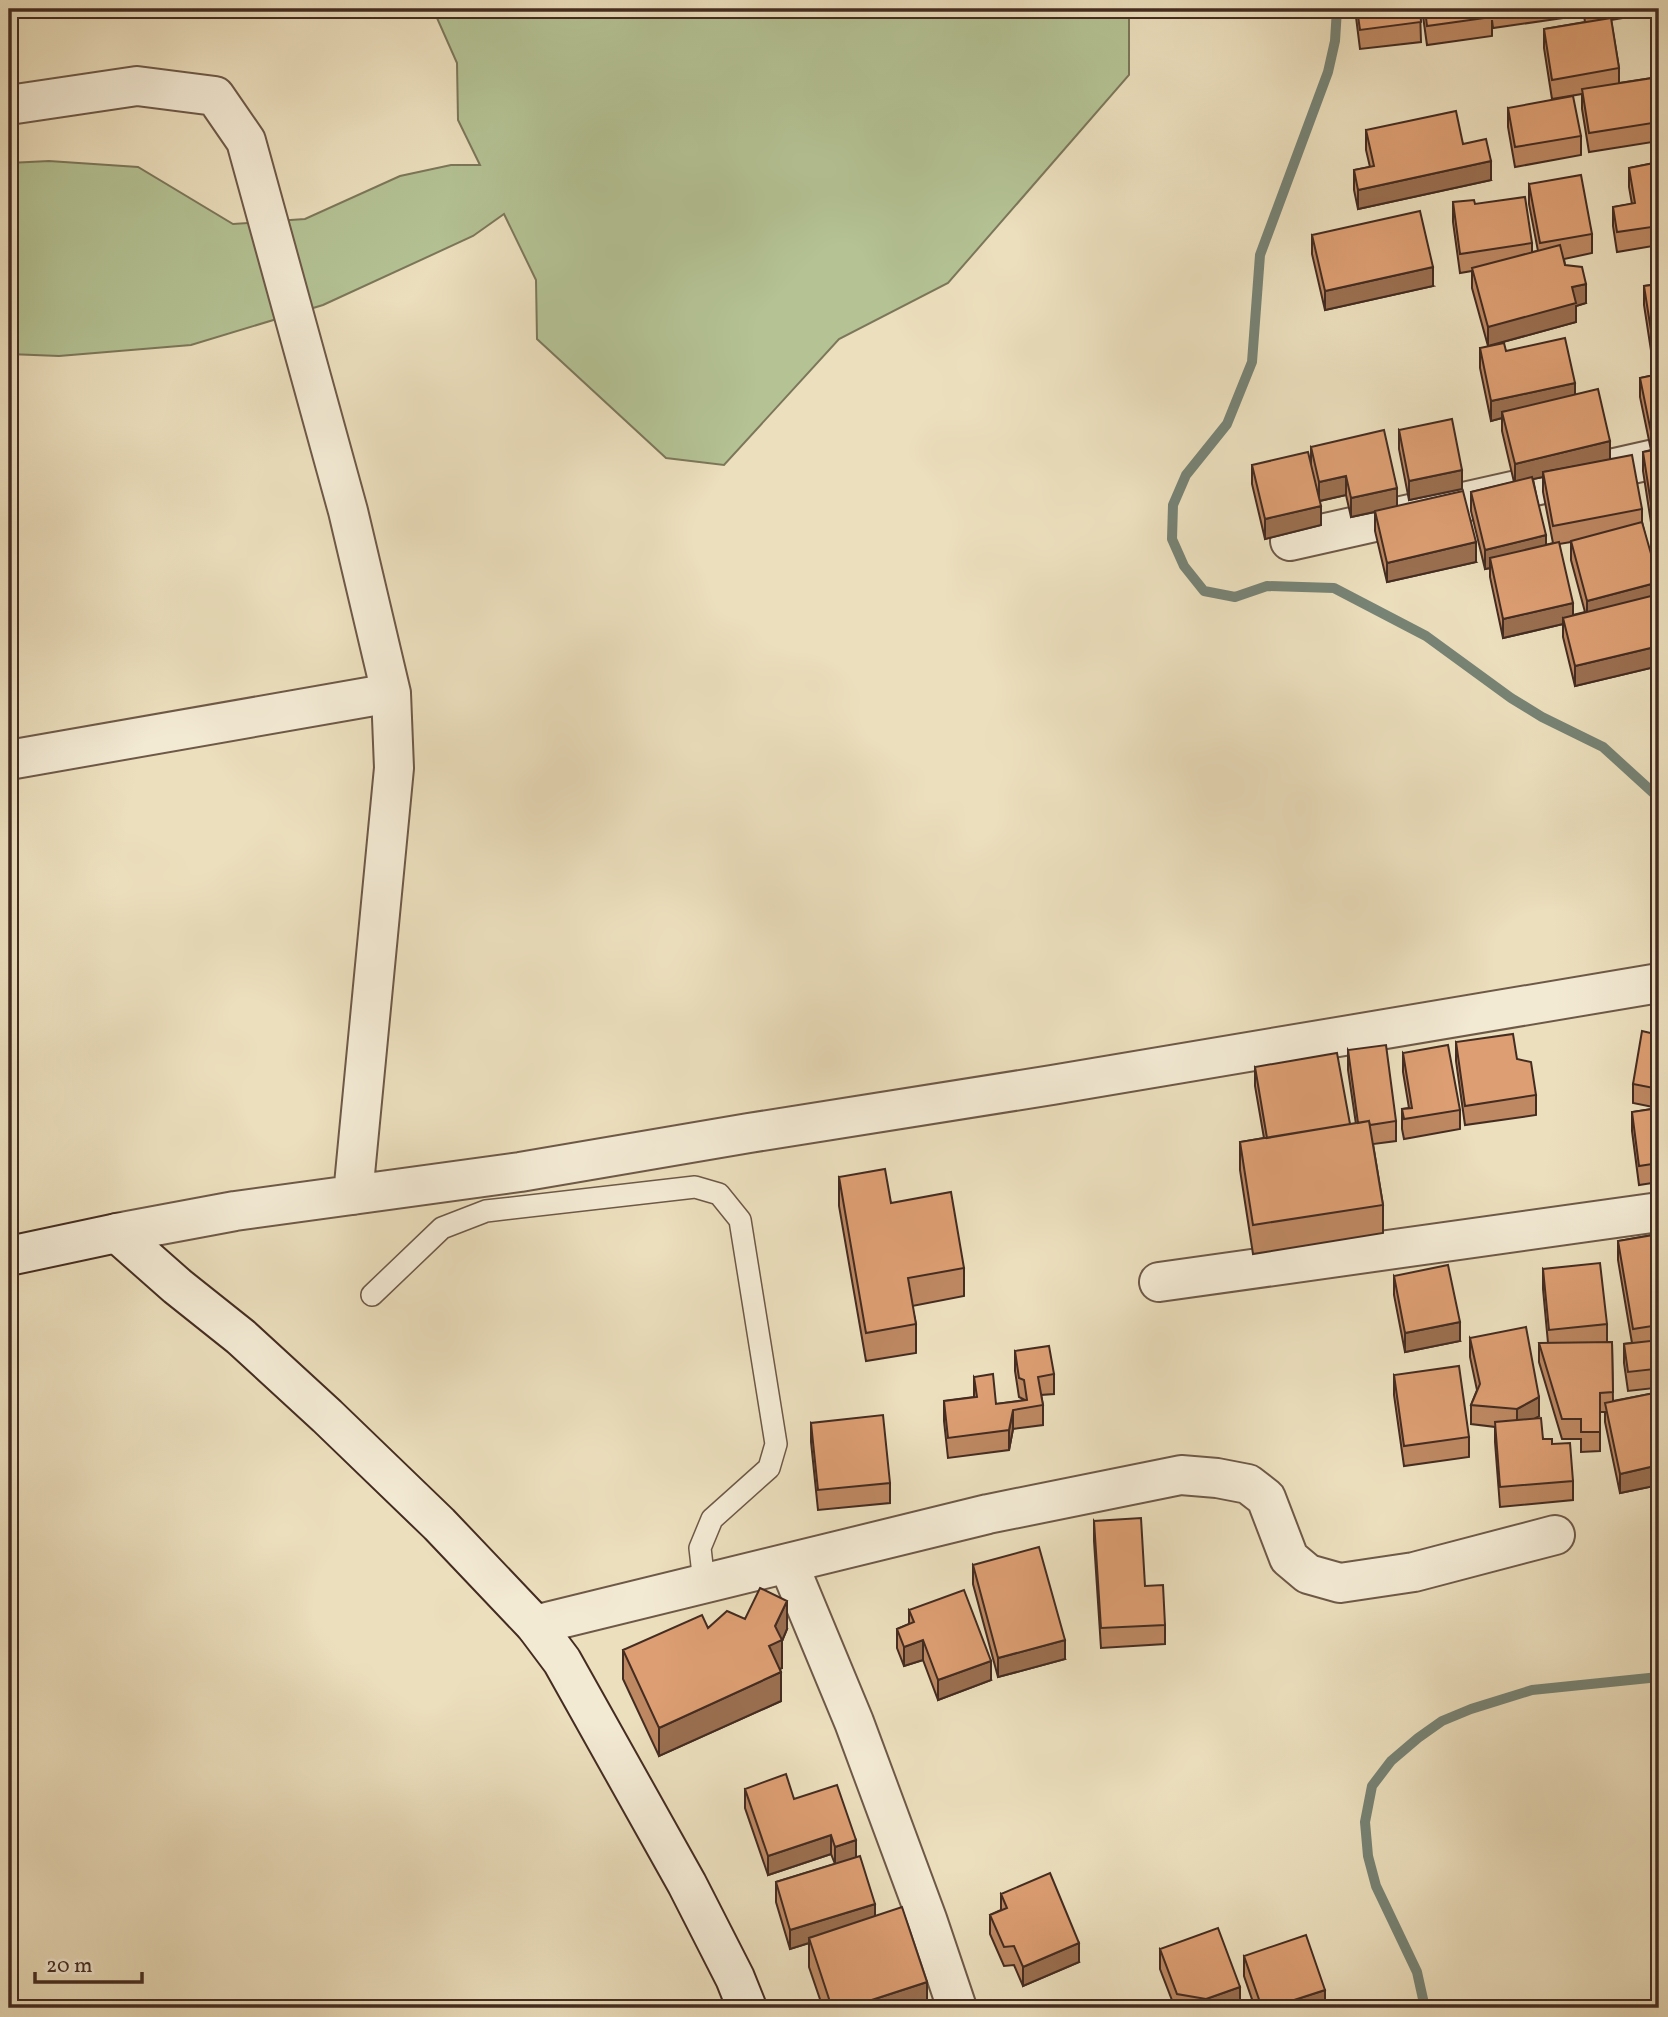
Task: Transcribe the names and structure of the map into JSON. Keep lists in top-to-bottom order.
{
  "scale_bar": "20 m"
}
